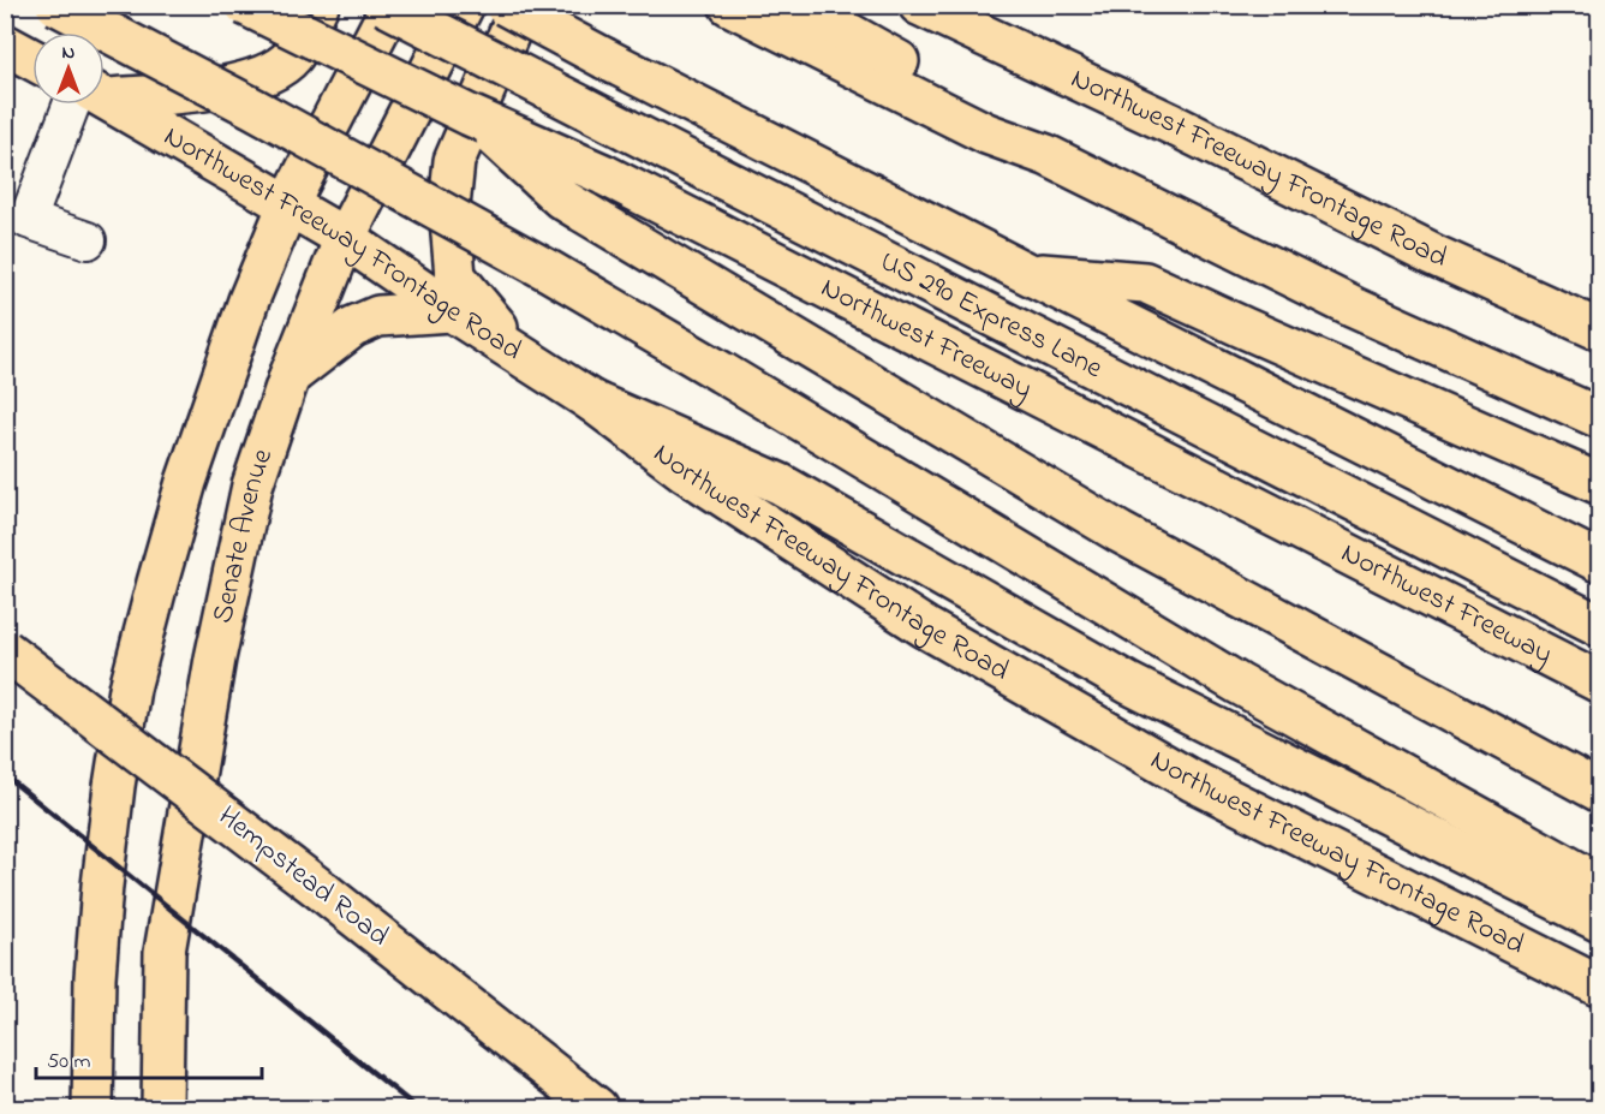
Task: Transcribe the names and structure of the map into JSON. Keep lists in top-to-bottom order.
{
  "streets": {
    "main road": [
      "Northwest Freeway Frontage Road",
      "US 290 Express Lane",
      "Northwest Freeway",
      "Senate Avenue",
      "Hempstead Road"
    ]
  },
  "crossings": [
    ["Northwest Freeway Frontage Road", "Senate Avenue"]
  ],
  "scale_bar": "50 m",
  "north": "top"
}
